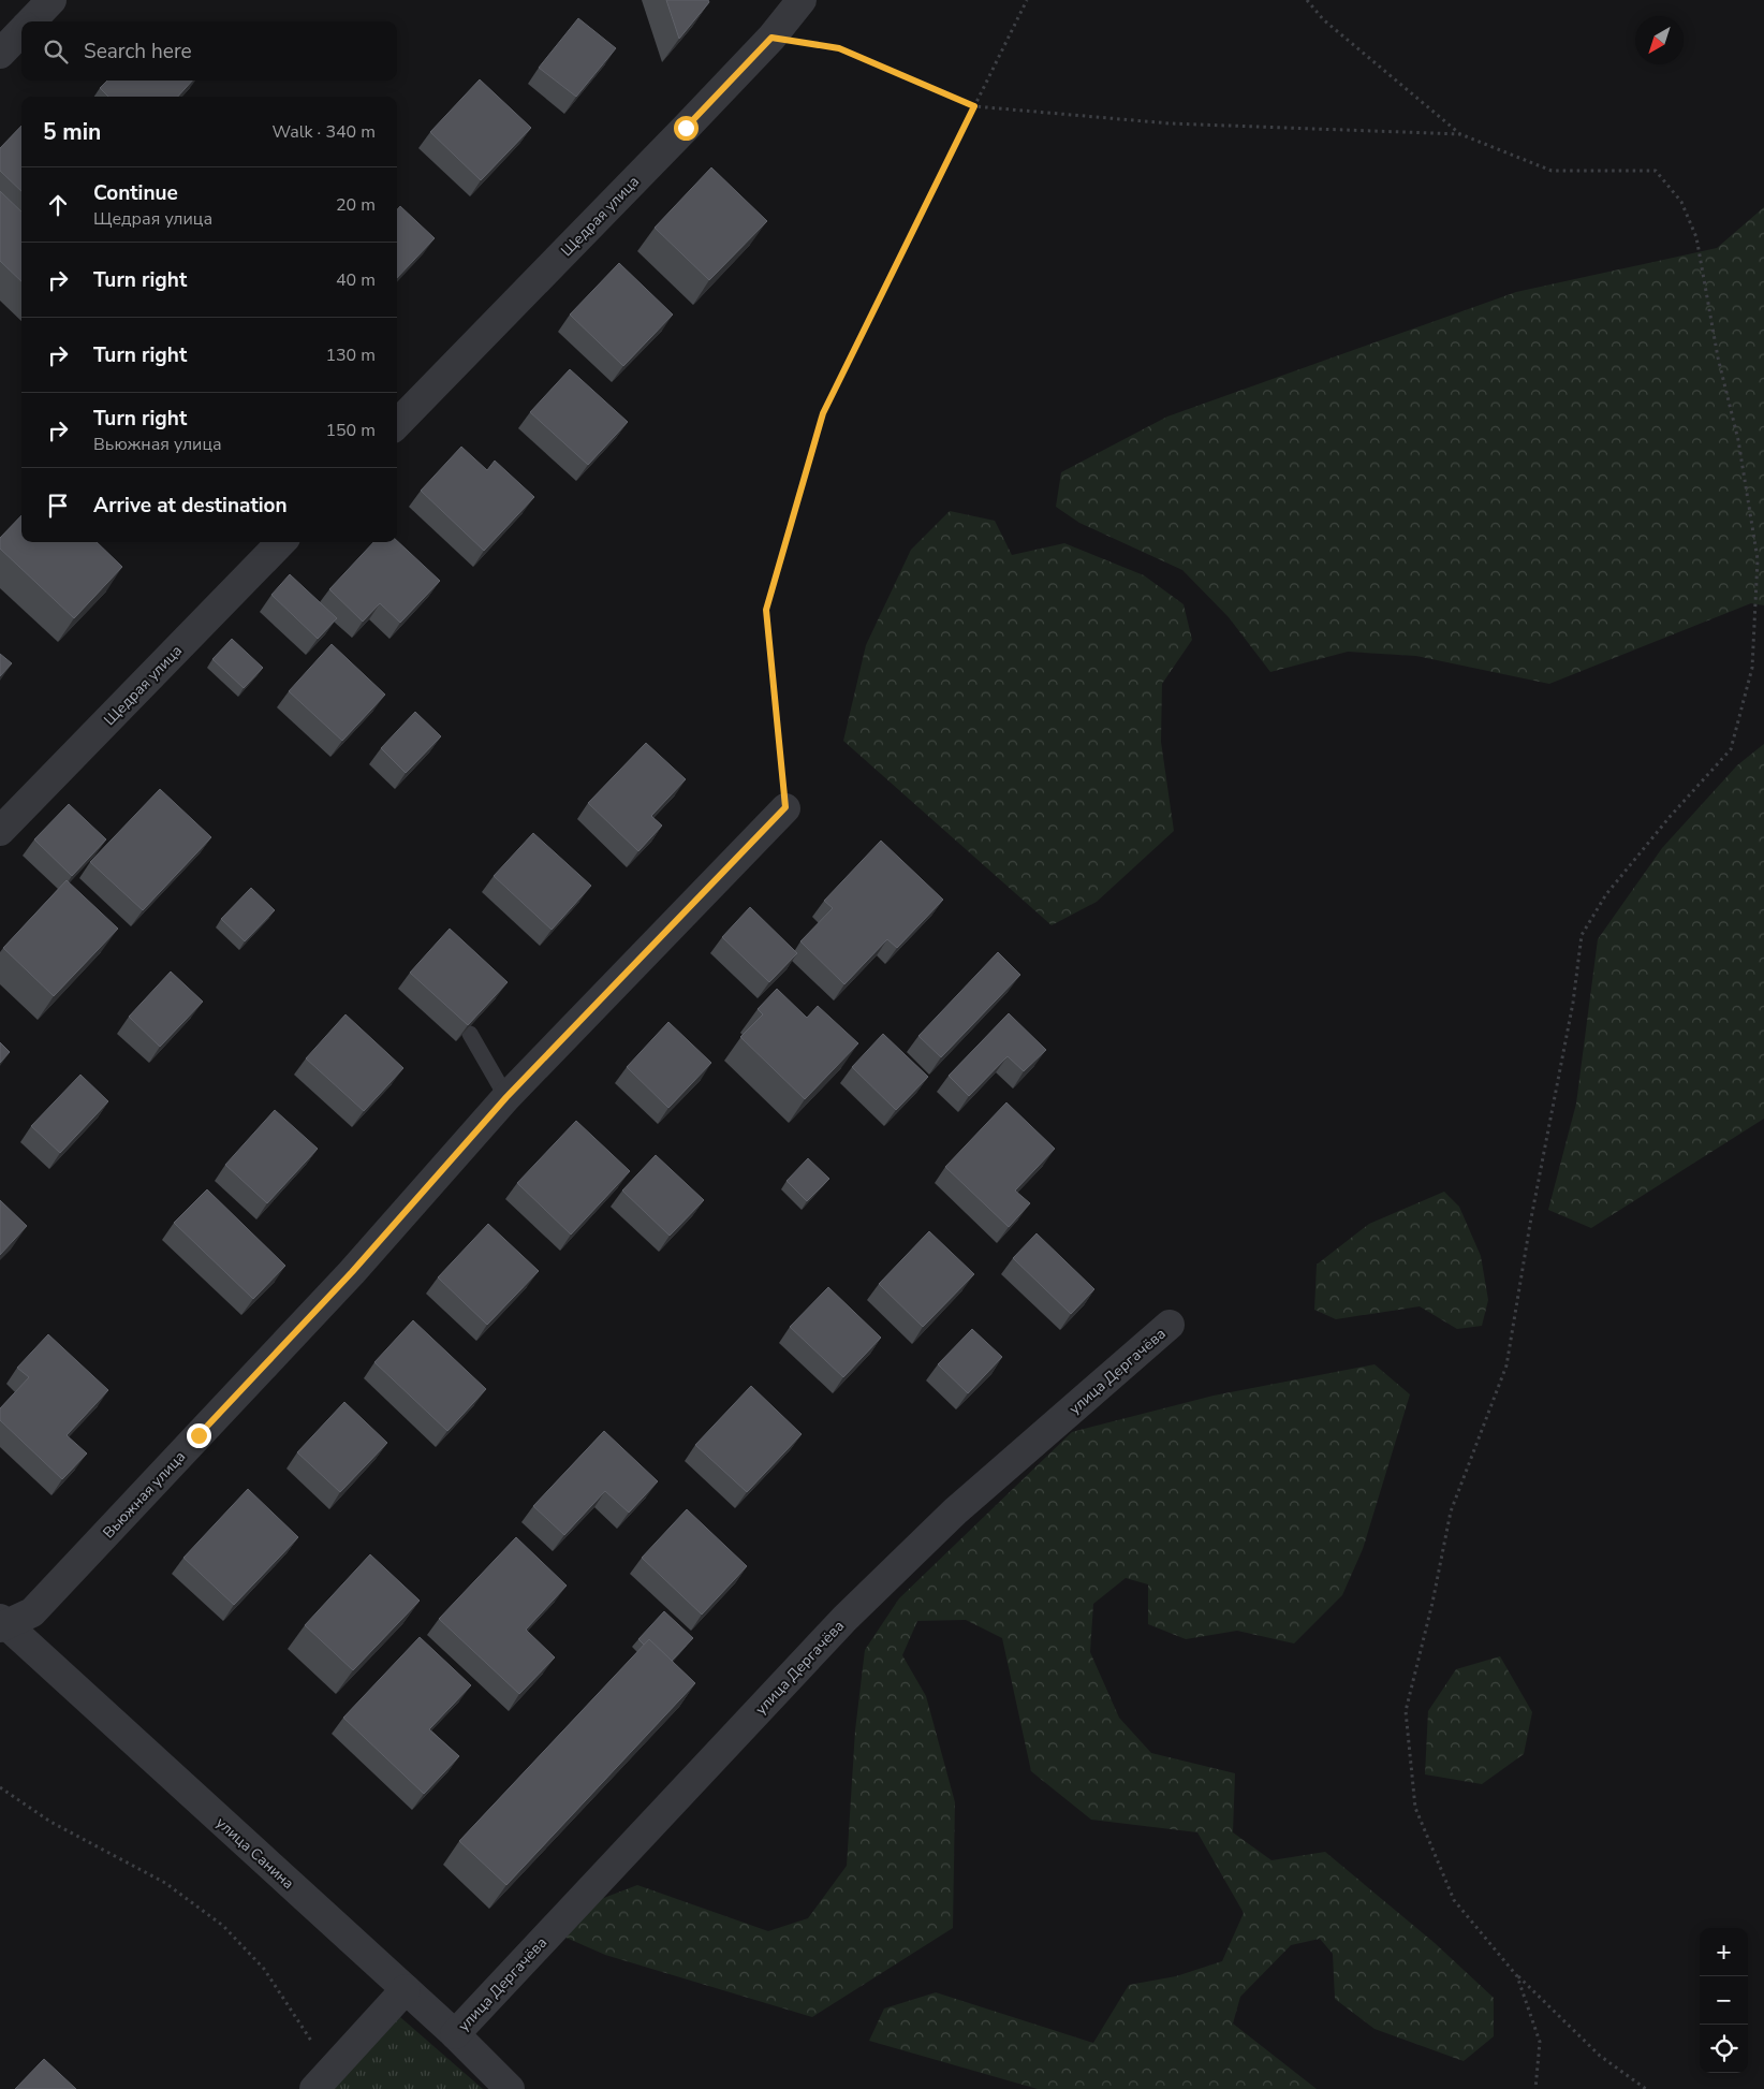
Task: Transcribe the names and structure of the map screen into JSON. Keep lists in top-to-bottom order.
{
  "streets": {
    "street": [
      "Щедрая улица",
      "улица Дергачёва",
      "Вьюжная улица",
      "улица Санина"
    ]
  },
  "crossings": [
    ["улица Дергачёва", "улица Санина"],
    ["Вьюжная улица", "улица Санина"]
  ],
  "north": "bottom left",
  "page": {
    "search": "Search here",
    "heading": ["5 min", "Walk · 340 m"],
    "list": [
      ["Continue", "Щедрая улица", "20 m"],
      ["Turn right", "40 m"],
      ["Turn right", "130 m"],
      ["Turn right", "Вьюжная улица", "150 m"],
      "Arrive at destination"
    ],
    "map_buttons": ["+", "−"]
  }
}
